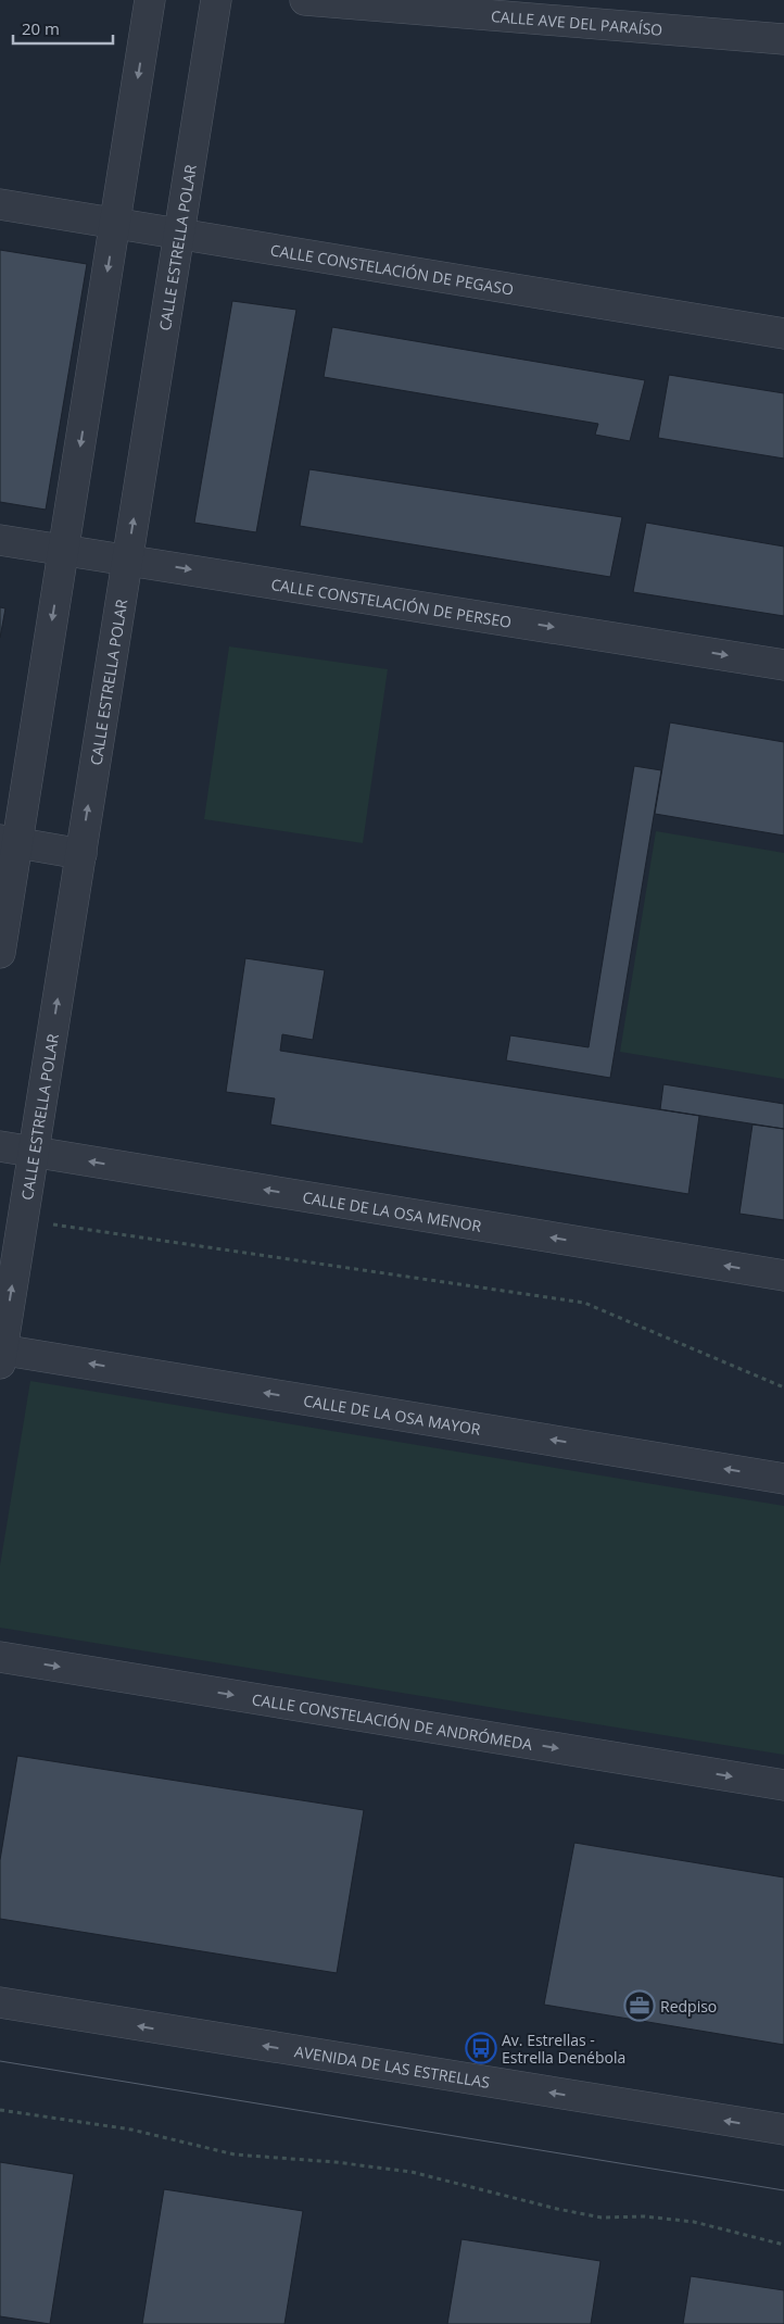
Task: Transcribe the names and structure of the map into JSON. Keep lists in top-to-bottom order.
{
  "streets": {
    "street": [
      "CALLE AVE DEL PARAÍSO",
      "CALLE ESTRELLA POLAR",
      "CALLE CONSTELACIÓN DE PEGASO",
      "CALLE CONSTELACIÓN DE PERSEO",
      "CALLE DE LA OSA MENOR",
      "CALLE DE LA OSA MAYOR",
      "CALLE CONSTELACIÓN DE ANDRÓMEDA",
      "AVENIDA DE LAS ESTRELLAS"
    ]
  },
  "crossings": [
    ["CALLE ESTRELLA POLAR", "CALLE CONSTELACIÓN DE PEGASO"],
    ["CALLE ESTRELLA POLAR", "CALLE CONSTELACIÓN DE PERSEO"],
    ["CALLE ESTRELLA POLAR", "CALLE DE LA OSA MENOR"],
    ["CALLE ESTRELLA POLAR", "CALLE DE LA OSA MAYOR"]
  ],
  "one_way": [
    "CALLE CONSTELACIÓN DE PERSEO",
    "CALLE DE LA OSA MENOR",
    "CALLE DE LA OSA MAYOR",
    "CALLE CONSTELACIÓN DE ANDRÓMEDA",
    "AVENIDA DE LAS ESTRELLAS"
  ],
  "places": {
    "office": ["Redpiso"],
    "bus stop": ["Av. Estrellas - Estrella Denébola"]
  },
  "scale_bar": "20 m"
}
